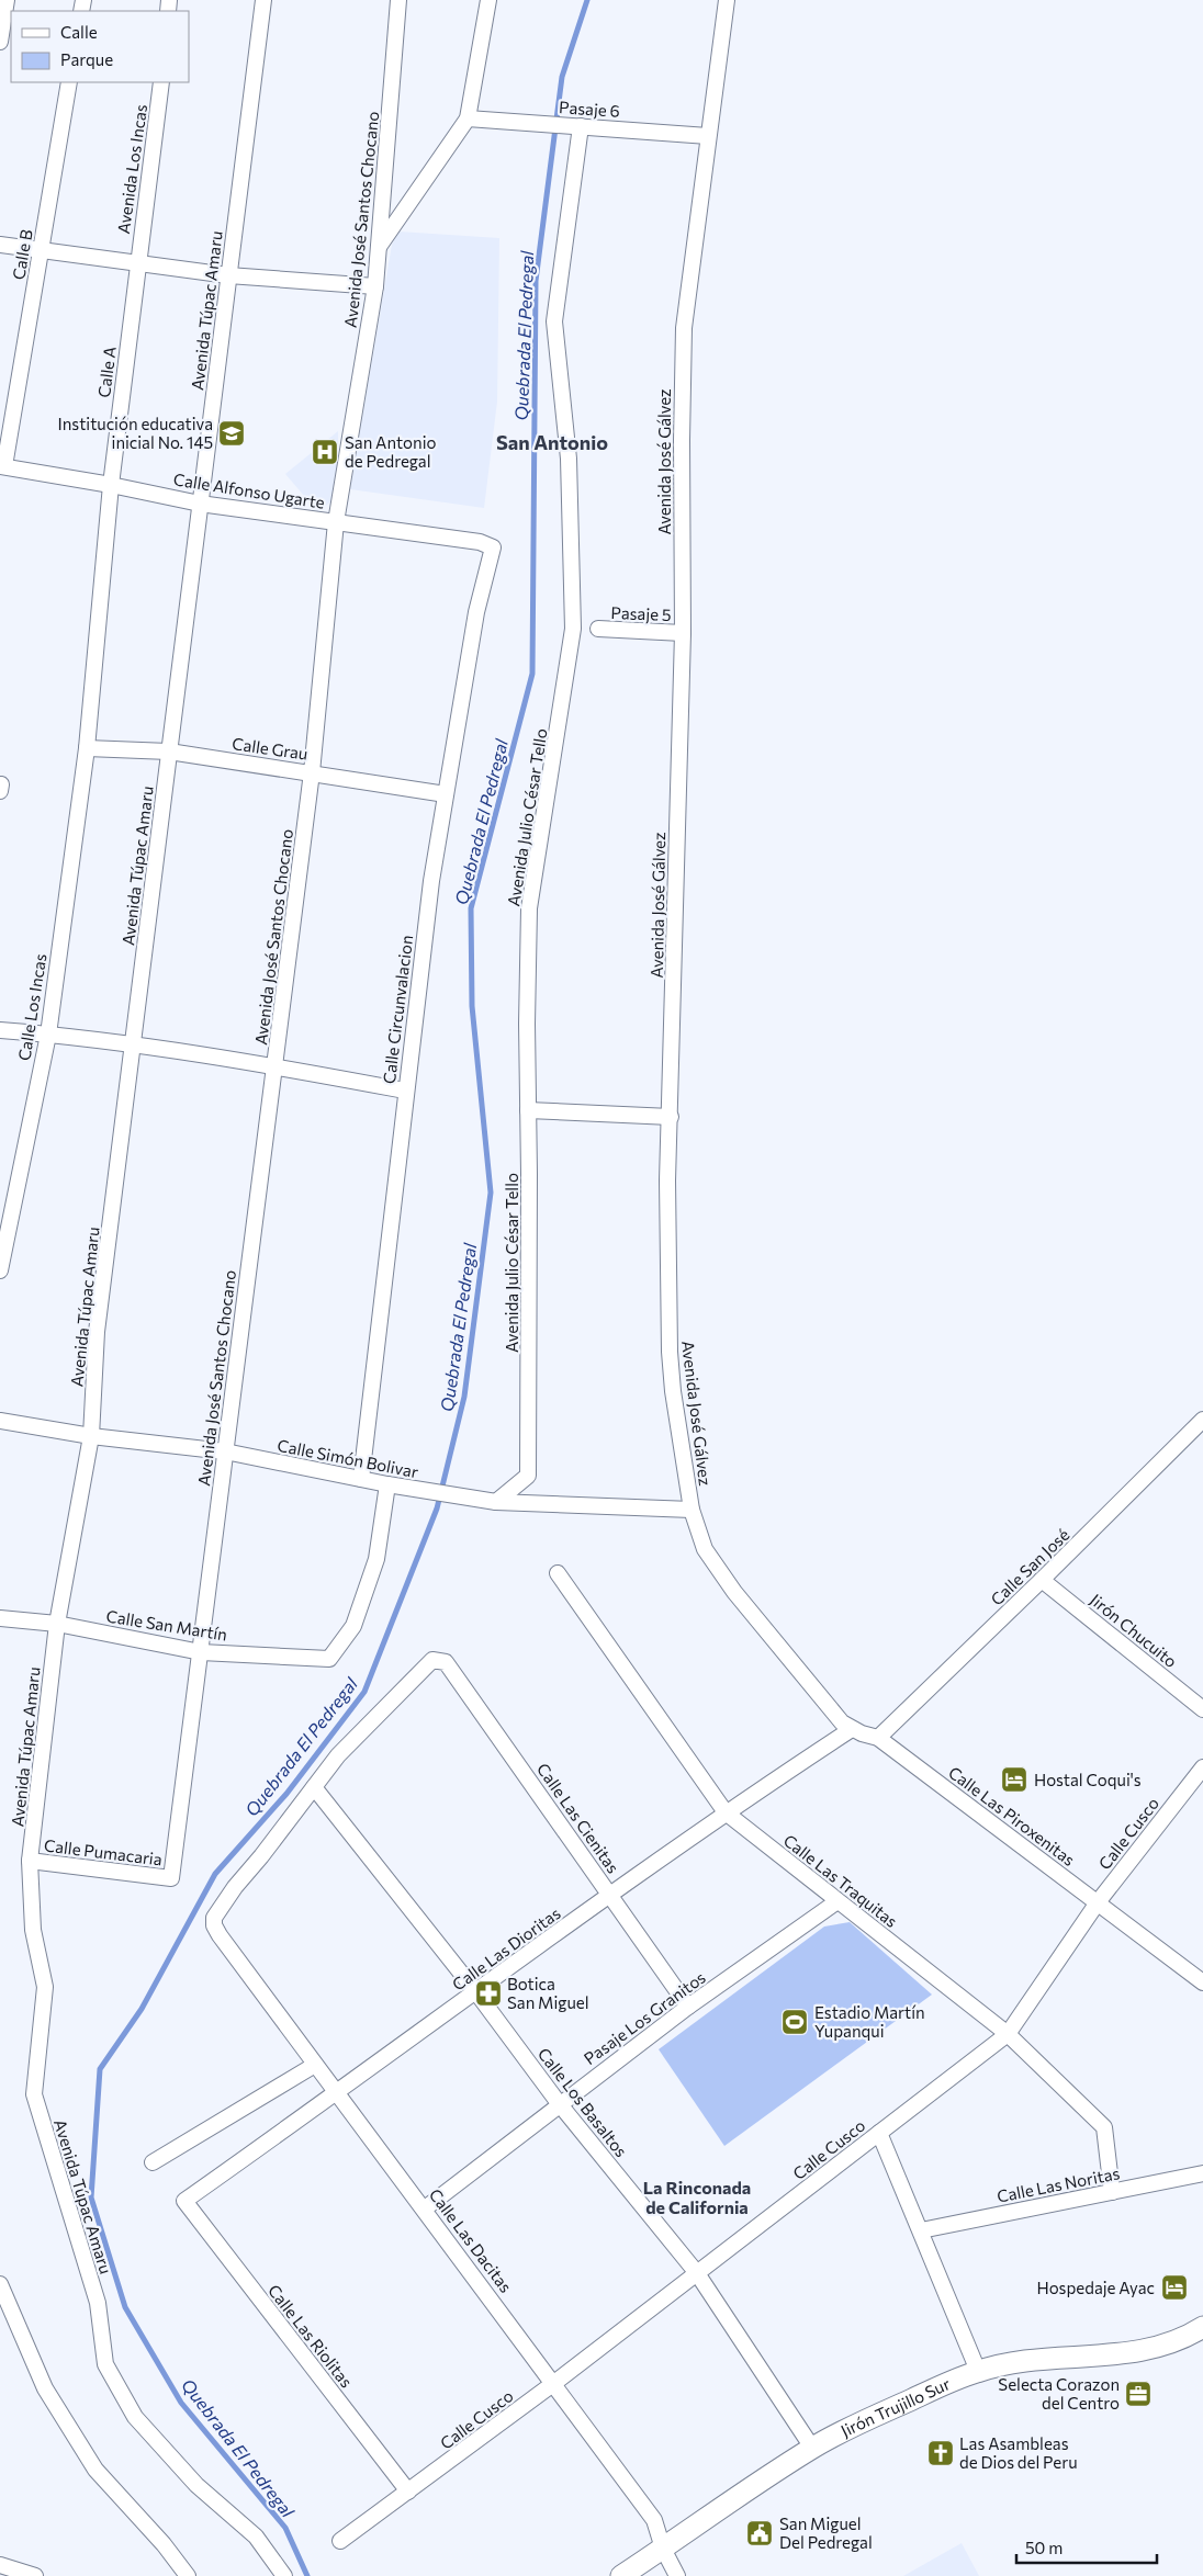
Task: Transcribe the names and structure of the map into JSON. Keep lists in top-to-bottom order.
{
  "streets": {
    "street": [
      "Pasaje 6",
      "Avenida Los Incas",
      "Avenida José Santos Chocano",
      "Calle B",
      "Avenida Túpac Amaru",
      "Calle A",
      "Avenida José Gálvez",
      "Calle Alfonso Ugarte",
      "Pasaje 5",
      "Calle Grau",
      "Avenida Julio César Tello",
      "Calle Los Incas",
      "Calle Circunvalacion",
      "Calle Simón Bolivar",
      "Calle San José",
      "Calle San Martín",
      "Jirón Chucuito",
      "Calle Las Piroxenitas",
      "Calle Las Cienitas",
      "Calle Cusco",
      "Calle Pumacaria",
      "Calle Las Traquitas",
      "Calle Las Dioritas",
      "Pasaje Los Granitos",
      "Calle Los Basaltos",
      "Calle Las Noritas",
      "Calle Las Dacitas",
      "Calle Las Riolitas",
      "Jirón Trujillo Sur"
    ]
  },
  "crossings": [
    ["Pasaje 6", "Avenida José Gálvez"],
    ["Pasaje 6", "Avenida Julio César Tello"],
    ["Avenida Los Incas", "Calle A"],
    ["Avenida José Santos Chocano", "Calle Alfonso Ugarte"],
    ["Avenida José Santos Chocano", "Calle Grau"],
    ["Avenida José Santos Chocano", "Calle Simón Bolivar"],
    ["Avenida José Santos Chocano", "Calle San Martín"],
    ["Avenida José Santos Chocano", "Calle Pumacaria"],
    ["Calle B", "Calle Alfonso Ugarte"],
    ["Avenida Túpac Amaru", "Calle Alfonso Ugarte"],
    ["Avenida Túpac Amaru", "Calle Grau"],
    ["Avenida Túpac Amaru", "Calle Simón Bolivar"],
    ["Avenida Túpac Amaru", "Calle San Martín"],
    ["Avenida Túpac Amaru", "Calle Pumacaria"],
    ["Calle A", "Calle Alfonso Ugarte"],
    ["Calle A", "Calle Grau"],
    ["Calle A", "Calle Los Incas"],
    ["Avenida José Gálvez", "Pasaje 5"],
    ["Avenida José Gálvez", "Calle Simón Bolivar"],
    ["Avenida José Gálvez", "Calle San José"],
    ["Avenida José Gálvez", "Calle Las Piroxenitas"],
    ["Avenida José Gálvez", "Calle Las Dioritas"],
    ["Calle Alfonso Ugarte", "Calle Circunvalacion"],
    ["Calle Grau", "Calle Los Incas"],
    ["Calle Grau", "Calle Circunvalacion"],
    ["Avenida Julio César Tello", "Calle Simón Bolivar"],
    ["Calle Circunvalacion", "Calle Simón Bolivar"],
    ["Calle Simón Bolivar", "Calle San Martín"],
    ["Calle San José", "Jirón Chucuito"],
    ["Calle San José", "Calle Las Piroxenitas"],
    ["Calle Las Piroxenitas", "Calle Cusco"],
    ["Calle Las Cienitas", "Calle Las Dioritas"],
    ["Calle Las Cienitas", "Pasaje Los Granitos"],
    ["Calle Las Cienitas", "Calle Los Basaltos"],
    ["Calle Las Cienitas", "Calle Las Dacitas"],
    ["Calle Cusco", "Calle Las Traquitas"],
    ["Calle Cusco", "Calle Los Basaltos"],
    ["Calle Cusco", "Calle Las Dacitas"],
    ["Calle Cusco", "Calle Las Riolitas"],
    ["Calle Las Traquitas", "Calle Las Dioritas"],
    ["Calle Las Traquitas", "Pasaje Los Granitos"],
    ["Calle Las Traquitas", "Calle Las Noritas"],
    ["Calle Las Dioritas", "Calle Los Basaltos"],
    ["Calle Las Dioritas", "Calle Las Dacitas"],
    ["Calle Las Dioritas", "Calle Las Riolitas"],
    ["Pasaje Los Granitos", "Calle Los Basaltos"],
    ["Pasaje Los Granitos", "Calle Las Dacitas"],
    ["Calle Los Basaltos", "Calle Las Dacitas"],
    ["Calle Los Basaltos", "Jirón Trujillo Sur"],
    ["Calle Las Dacitas", "Jirón Trujillo Sur"]
  ],
  "districts": ["San Antonio", "La Rinconada de California"],
  "water": ["Quebrada El Pedregal"],
  "places": {
    "school or university": ["Institución educativa inicial No. 145"],
    "hospital": ["San Antonio de Pedregal"],
    "hotel": ["Hostal Coqui's", "Hospedaje Ayac"],
    "pharmacy": ["Botica San Miguel"],
    "sports": ["Estadio Martín Yupanqui"],
    "office": ["Selecta Corazon del Centro"],
    "church": ["Las Asambleas de Dios del Peru"],
    "public building": ["San Miguel Del Pedregal"]
  },
  "legend": ["Calle", "Parque"],
  "scale_bar": "50 m"
}
